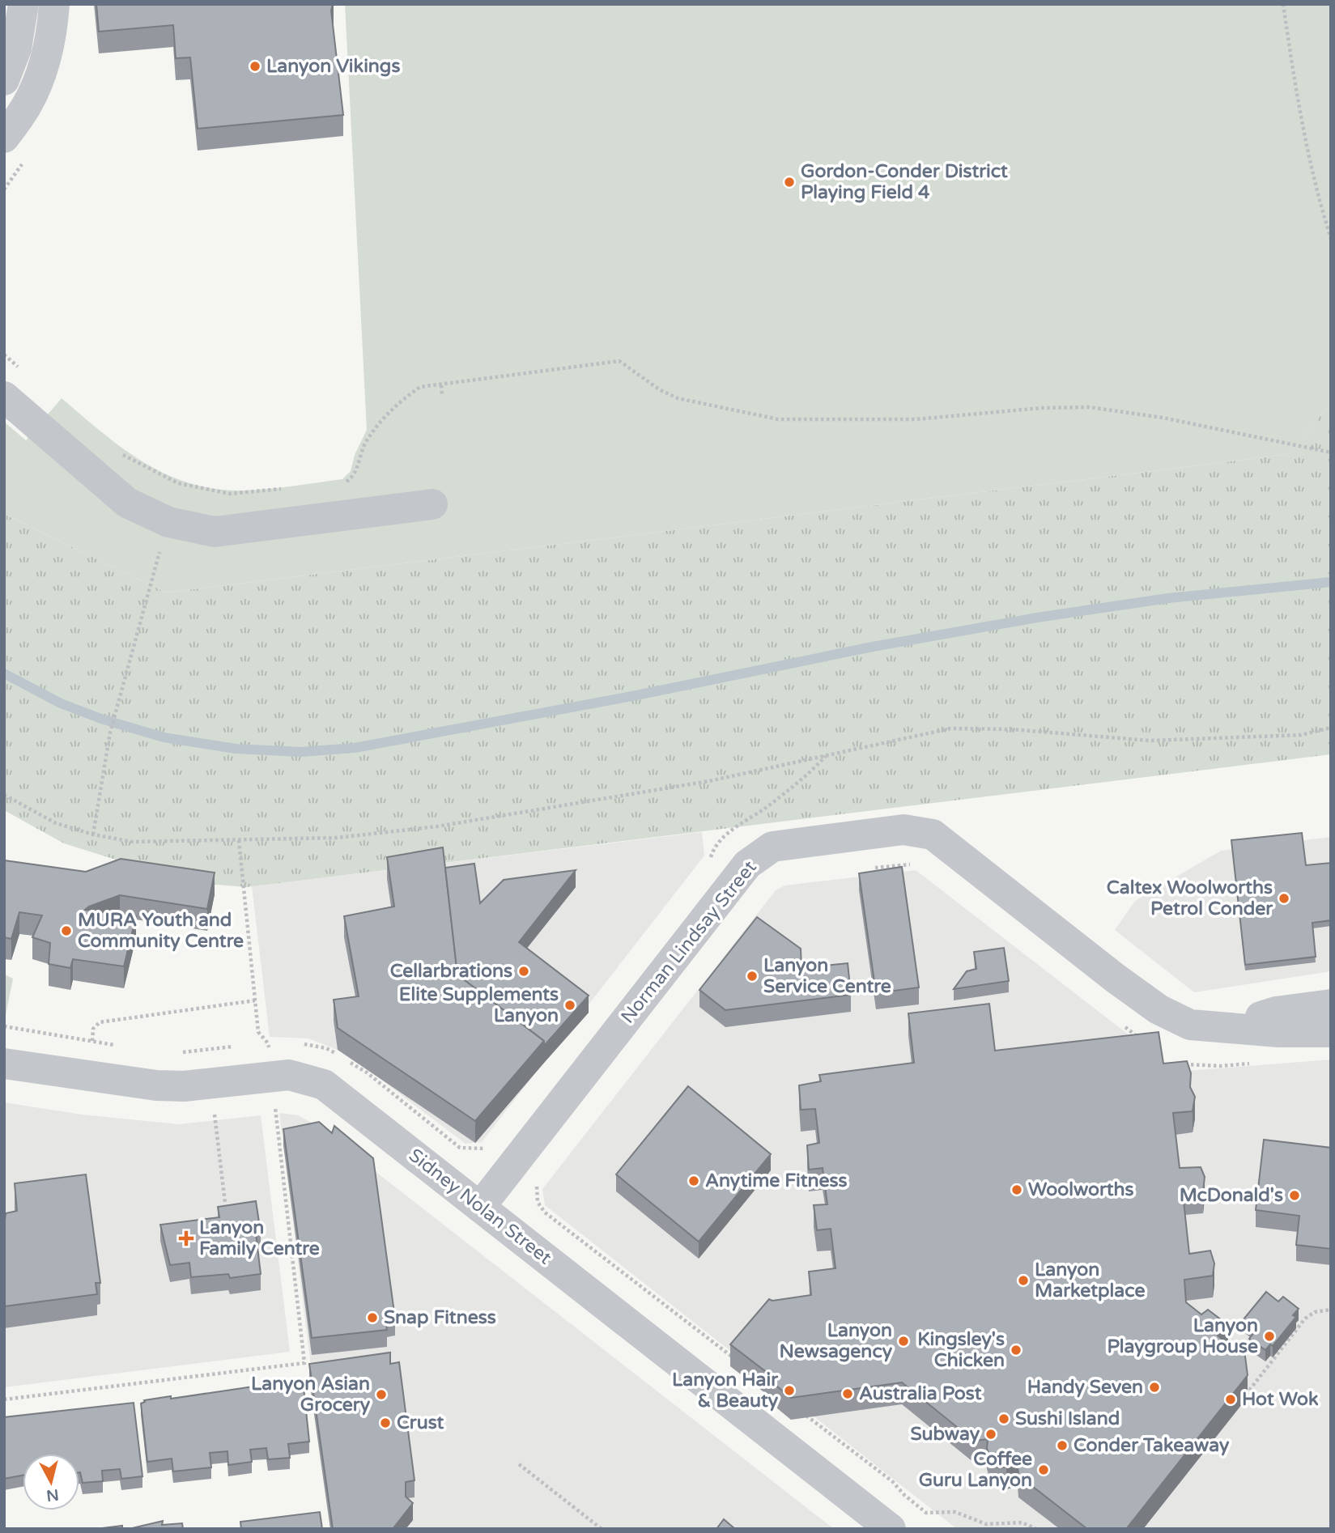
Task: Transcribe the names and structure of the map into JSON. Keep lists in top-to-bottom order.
{
  "streets": {
    "street": ["Norman Lindsay Street", "Sidney Nolan Street"]
  },
  "crossings": [
    ["Norman Lindsay Street", "Sidney Nolan Street"]
  ],
  "places": {
    "other": [
      "Lanyon Vikings",
      "Gordon-Conder District Playing Field 4",
      "Caltex Woolworths Petrol Conder",
      "MURA Youth and Community Centre",
      "Cellarbrations",
      "Lanyon Service Centre",
      "Elite Supplements Lanyon",
      "Anytime Fitness",
      "Woolworths",
      "McDonald's",
      "Lanyon Marketplace",
      "Snap Fitness",
      "Lanyon Playgroup House",
      "Lanyon Newsagency",
      "Kingsley's Chicken",
      "Handy Seven",
      "Lanyon Hair & Beauty",
      "Australia Post",
      "Lanyon Asian Grocery",
      "Hot Wok",
      "Sushi Island",
      "Crust",
      "Subway",
      "Conder Takeaway",
      "Coffee Guru Lanyon"
    ],
    "health": ["Lanyon Family Centre"]
  },
  "north": "bottom"
}
